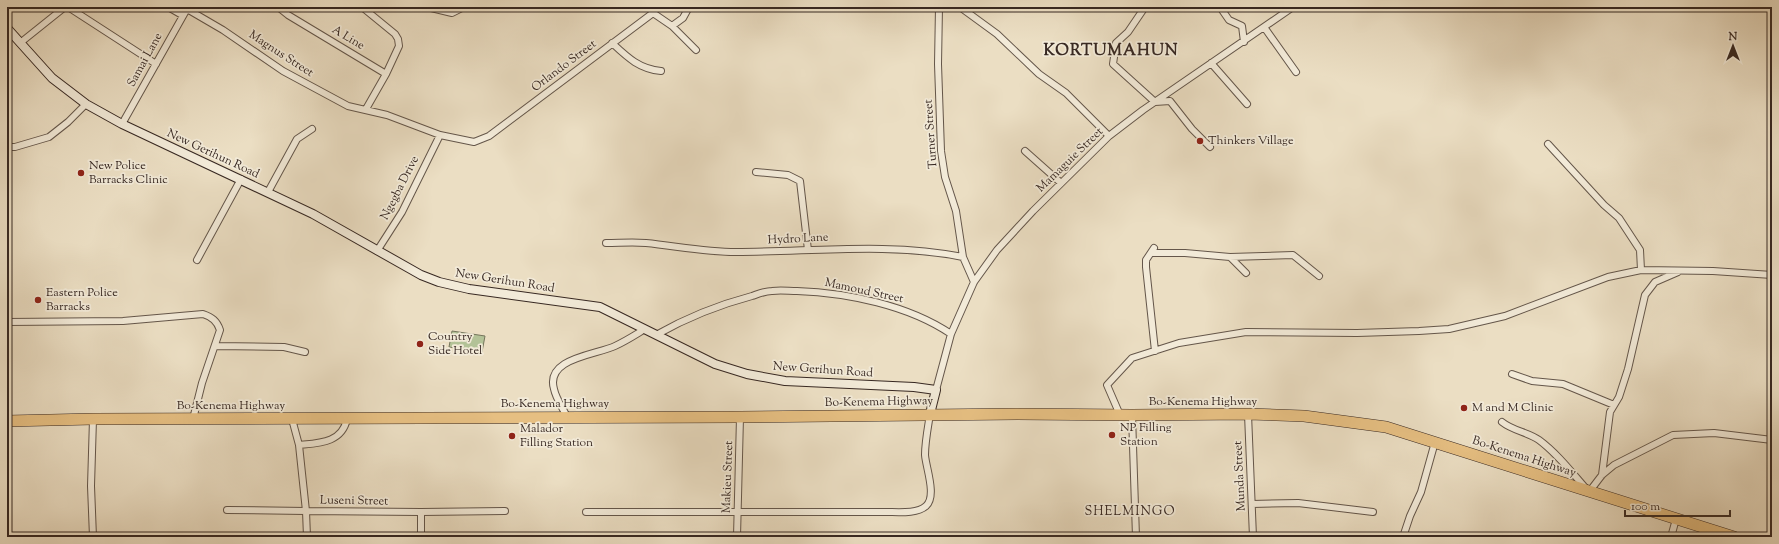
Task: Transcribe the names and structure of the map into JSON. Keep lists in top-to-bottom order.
{
  "streets": {
    "highway": ["Bo-Kenema Highway"],
    "street": [
      "A Line",
      "Magnus Street",
      "Samai Lane",
      "Orlando Street",
      "Turner Street",
      "New Gerihun Road",
      "Mamaguie Street",
      "Ngegba Drive",
      "Hydro Lane",
      "Mamoud Street",
      "Munda Street",
      "Makieu Street",
      "Luseni Street"
    ]
  },
  "crossings": [
    ["Magnus Street", "Samai Lane"],
    ["Magnus Street", "Orlando Street"],
    ["Magnus Street", "Ngegba Drive"],
    ["Samai Lane", "New Gerihun Road"],
    ["Orlando Street", "Ngegba Drive"],
    ["Turner Street", "Hydro Lane"],
    ["New Gerihun Road", "Mamaguie Street"],
    ["New Gerihun Road", "Ngegba Drive"],
    ["New Gerihun Road", "Mamoud Street"],
    ["Mamaguie Street", "Mamoud Street"],
    ["Bo-Kenema Highway", "Munda Street"],
    ["Bo-Kenema Highway", "Makieu Street"],
    ["Bo-Kenema Highway", "Luseni Street"]
  ],
  "districts": ["KORTUMAHUN", "SHELMINGO"],
  "places": [
    "Thinkers Village",
    "New Police Barracks Clinic",
    "Eastern Police Barracks",
    "Country Side Hotel",
    "M and M Clinic",
    "NP Filling Station",
    "Malador Filling Station"
  ],
  "scale_bar": "100 m",
  "north": "top"
}
